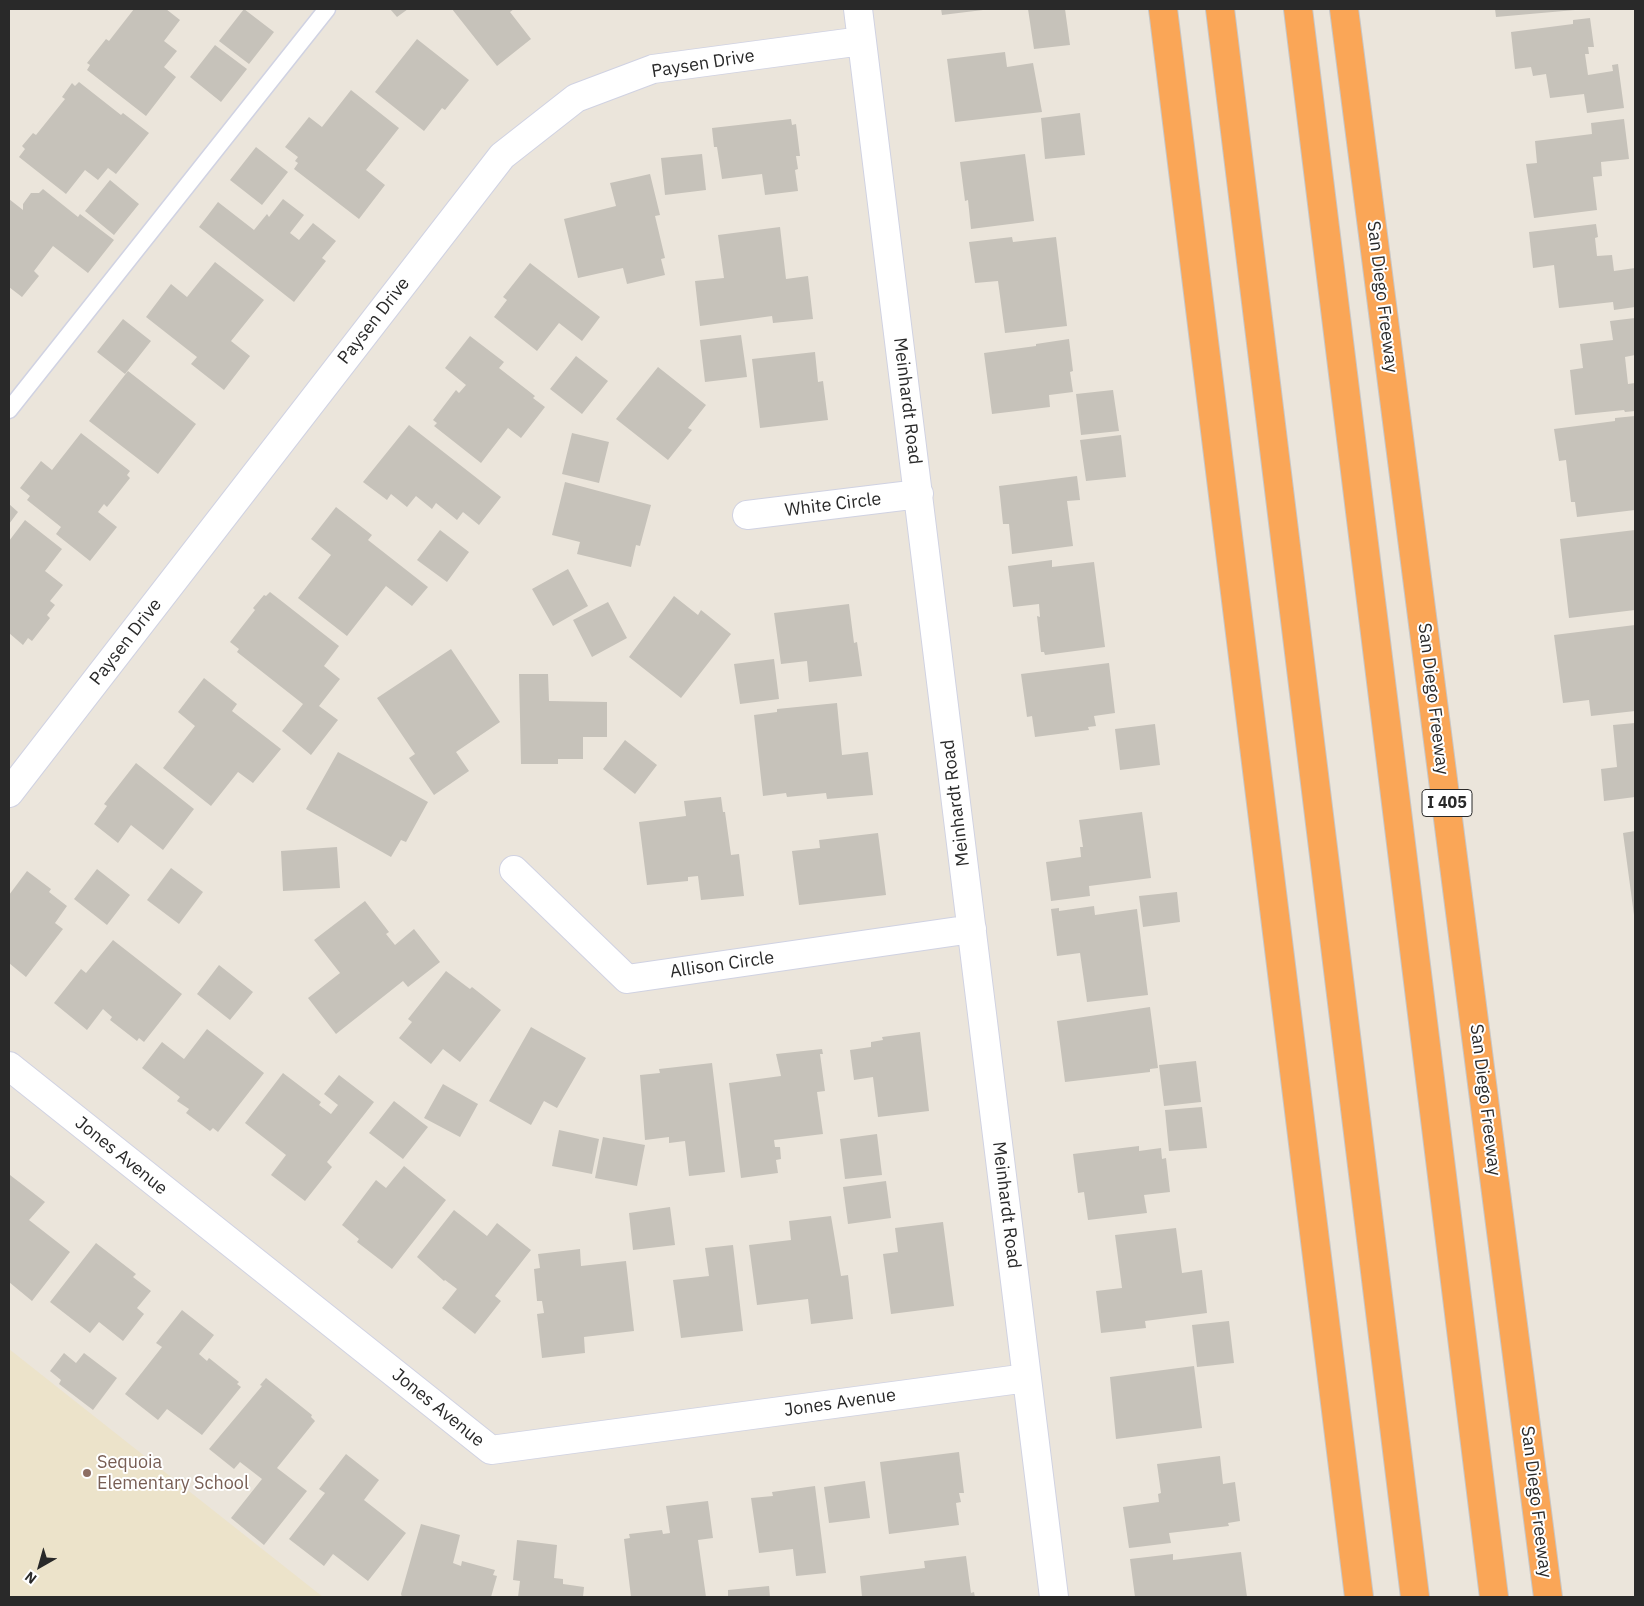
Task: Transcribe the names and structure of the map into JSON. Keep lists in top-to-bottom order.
{
  "streets": {
    "highway": ["San Diego Freeway", "I 405"],
    "street": [
      "Paysen Drive",
      "Meinhardt Road",
      "White Circle",
      "Allison Circle",
      "Jones Avenue"
    ]
  },
  "crossings": [
    ["Paysen Drive", "Meinhardt Road"],
    ["Meinhardt Road", "White Circle"],
    ["Meinhardt Road", "Allison Circle"],
    ["Meinhardt Road", "Jones Avenue"]
  ],
  "places": ["Sequoia Elementary School"],
  "north": "bottom left"
}
